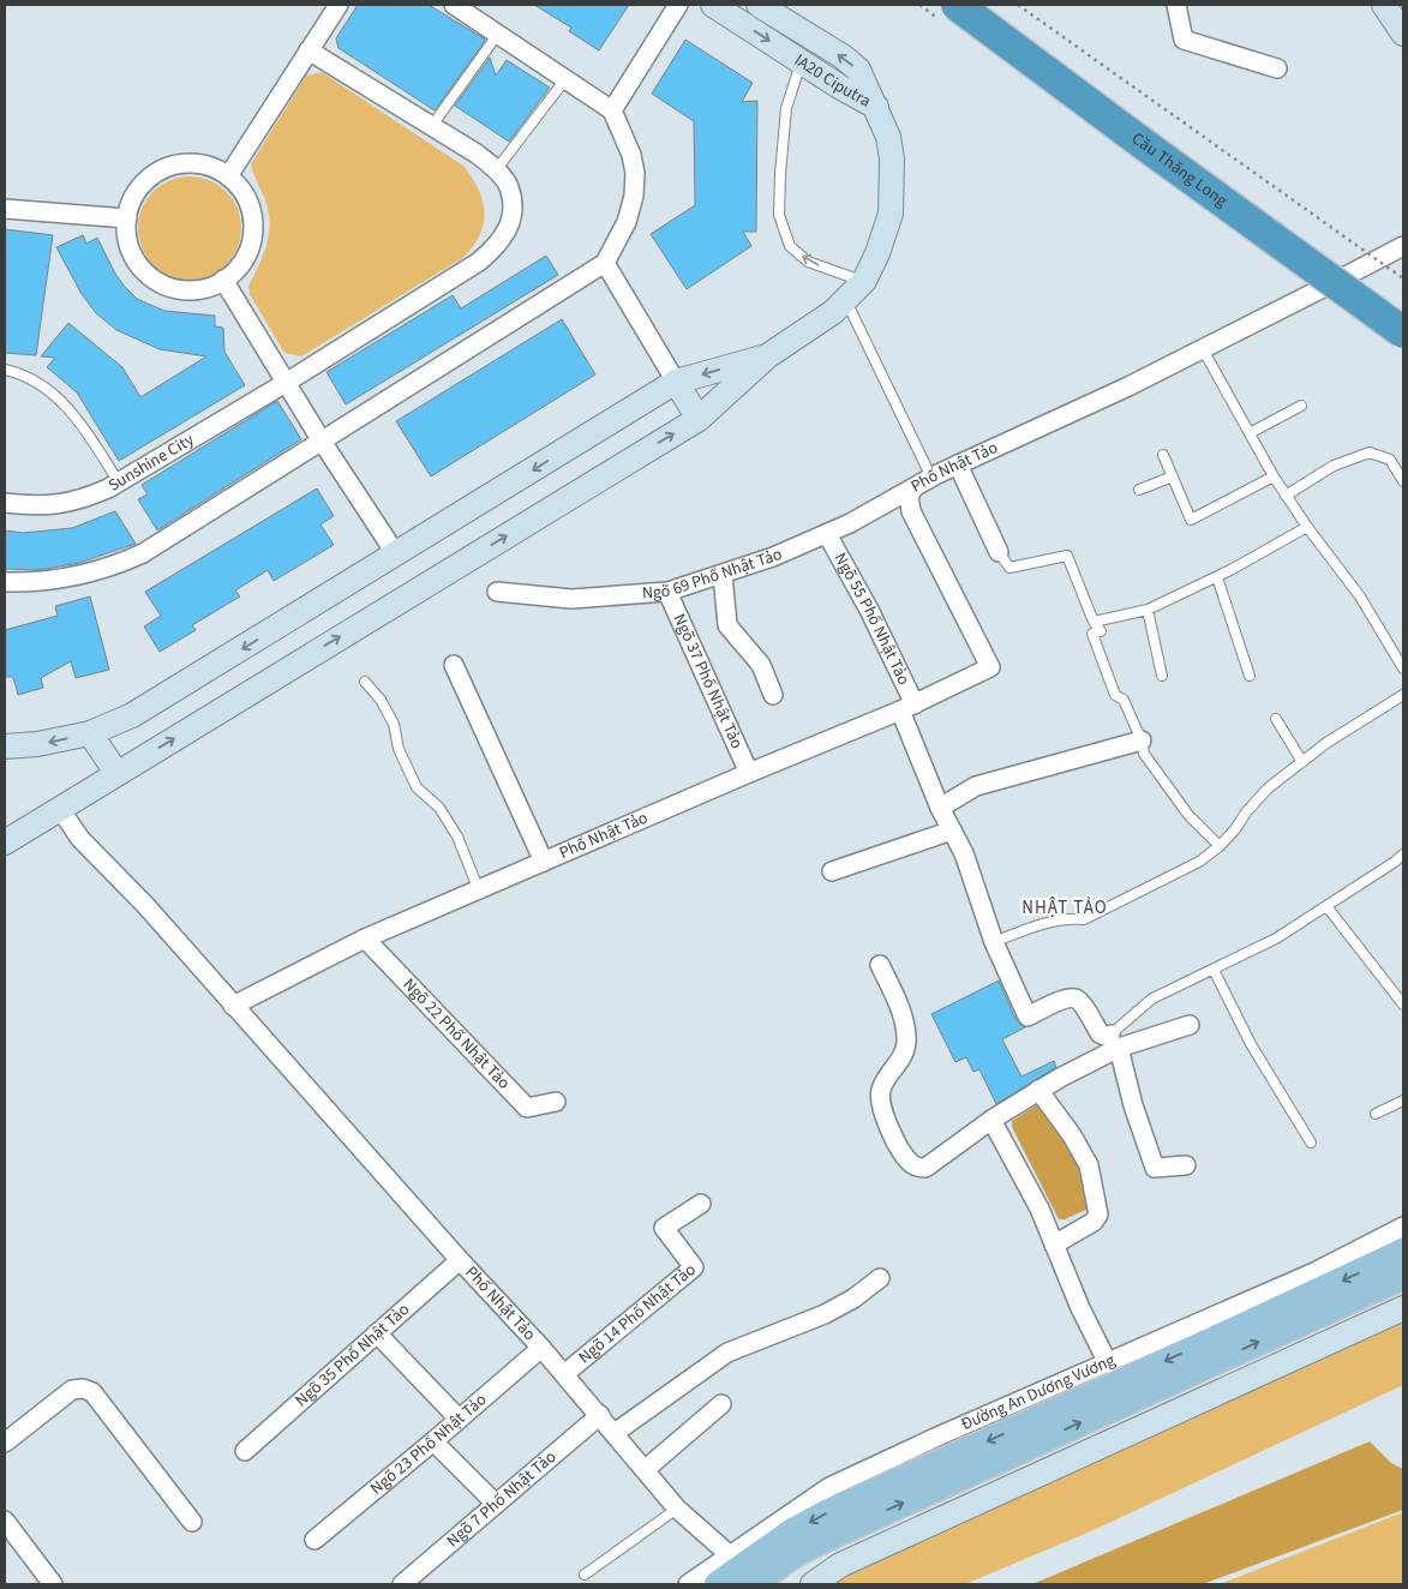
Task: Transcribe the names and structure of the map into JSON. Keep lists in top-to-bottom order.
{
  "streets": {
    "highway": ["Cầu Thăng Long"],
    "main road": ["Đường An Dương Vương"],
    "street": [
      "IA20 Ciputra",
      "Sunshine City",
      "Phố Nhật Tảo",
      "Ngõ 69 Phố Nhật Tảo",
      "Ngõ 55 Phố Nhật Tảo",
      "Ngõ 37 Phố Nhật Tảo",
      "Ngõ 22 Phố Nhật Tảo",
      "Ngõ 14 Phố Nhật Tảo",
      "Ngõ 35 Phố Nhật Tảo",
      "Ngõ 23 Phố Nhật Tảo",
      "Ngõ 7 Phố Nhật Tảo"
    ]
  },
  "crossings": [
    ["Phố Nhật Tảo", "Ngõ 69 Phố Nhật Tảo"],
    ["Phố Nhật Tảo", "Ngõ 55 Phố Nhật Tảo"],
    ["Phố Nhật Tảo", "Ngõ 37 Phố Nhật Tảo"],
    ["Phố Nhật Tảo", "Ngõ 22 Phố Nhật Tảo"],
    ["Phố Nhật Tảo", "Ngõ 14 Phố Nhật Tảo"],
    ["Phố Nhật Tảo", "Ngõ 35 Phố Nhật Tảo"],
    ["Phố Nhật Tảo", "Đường An Dương Vương"],
    ["Phố Nhật Tảo", "Ngõ 23 Phố Nhật Tảo"],
    ["Phố Nhật Tảo", "Ngõ 7 Phố Nhật Tảo"],
    ["Ngõ 69 Phố Nhật Tảo", "Ngõ 55 Phố Nhật Tảo"],
    ["Ngõ 69 Phố Nhật Tảo", "Ngõ 37 Phố Nhật Tảo"]
  ],
  "districts": ["NHẬT TẢO"]
}
